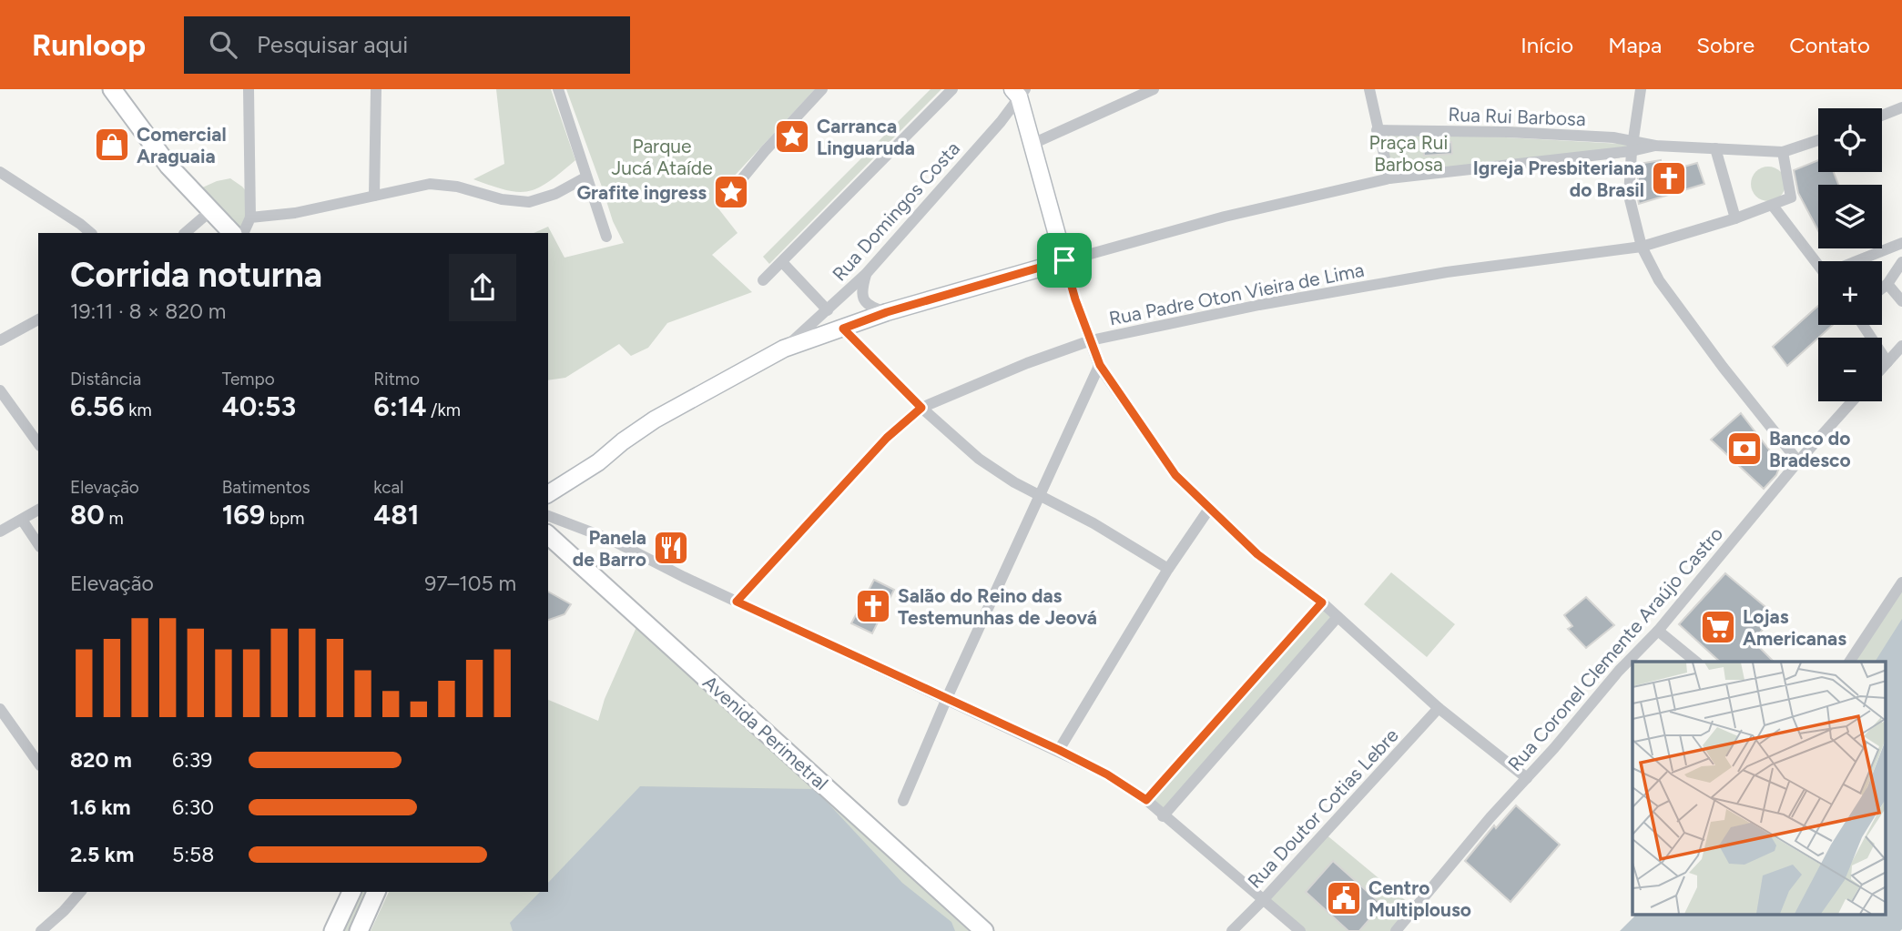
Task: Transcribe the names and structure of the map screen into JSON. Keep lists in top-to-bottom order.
{
  "streets": {
    "main road": ["Avenida Perimetral"],
    "street": [
      "Rua Rui Barbosa",
      "Rua Domingos Costa",
      "Rua Padre Oton Vieira de Lima",
      "Rua Coronel Clemente Araújo Castro",
      "Rua Doutor Cotias Lebre"
    ]
  },
  "parks": ["Praça Rui Barbosa", "Parque Jucá Ataíde"],
  "places": {
    "place": ["Carranca Linguaruda", "Grafite ingress"],
    "shop": ["Comercial Araguaia"],
    "church": ["Igreja Presbiteriana do Brasil", "Salão do Reino das Testemunhas de Jeová"],
    "bank": ["Banco do Bradesco"],
    "restaurant": ["Panela de Barro"],
    "supermarket": ["Lojas Americanas"],
    "public building": ["Centro Multiplouso"]
  },
  "page": {
    "header": "Runloop",
    "search": "Pesquisar aqui",
    "nav": [
      "Início",
      "Mapa",
      "Sobre",
      "Contato"
    ],
    "map_buttons": ["+", "−"],
    "heading": ["Corrida noturna", "19:11 · 8 × 820 m"],
    "stats": [
      ["Distância", "6.56 km"],
      ["Tempo", "40:53"],
      ["Ritmo", "6:14 /km"],
      ["Elevação", "80 m"],
      ["Batimentos", "169 bpm"],
      ["kcal", "481"]
    ],
    "chart": ["Elevação", "97–105 m"],
    "list": [
      {
        "name": "820 m",
        "note": "6:39"
      },
      {
        "name": "1.6 km",
        "note": "6:30"
      },
      {
        "name": "2.5 km",
        "note": "5:58"
      }
    ]
  }
}
